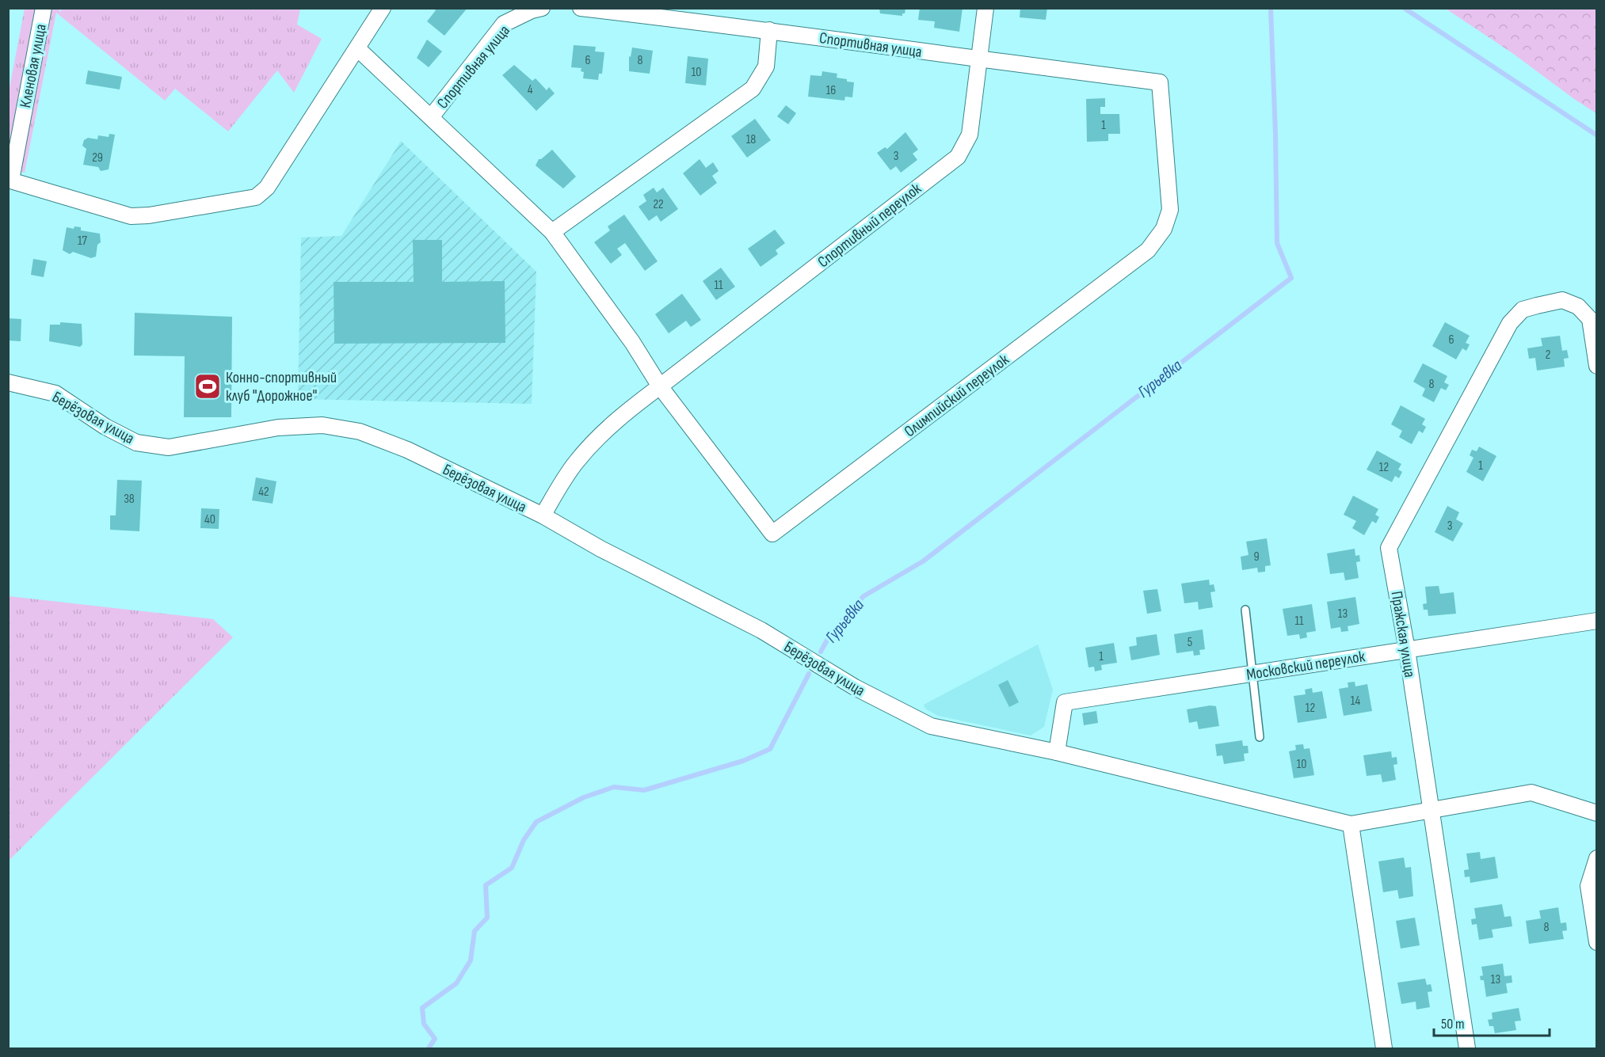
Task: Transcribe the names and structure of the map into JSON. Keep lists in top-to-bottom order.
{
  "streets": {
    "street": [
      "Спортивная улица",
      "Кленовая улица",
      "Спортивный переулок",
      "Олимпийский переулок",
      "Берёзовая улица",
      "Пражская улица",
      "Московский переулок"
    ]
  },
  "crossings": [
    ["Спортивная улица", "Спортивный переулок"],
    ["Спортивная улица", "Олимпийский переулок"],
    ["Спортивный переулок", "Олимпийский переулок"],
    ["Спортивный переулок", "Берёзовая улица"],
    ["Берёзовая улица", "Московский переулок"],
    ["Пражская улица", "Московский переулок"]
  ],
  "water": ["Гурьевка"],
  "places": {
    "sports": ["Конно-спортивный клуб \"Дорожное\""]
  },
  "house_numbers": [
    "6",
    "8",
    "10",
    "4",
    "16",
    "1",
    "18",
    "3",
    "29",
    "22",
    "17",
    "11",
    "6",
    "2",
    "8",
    "1",
    "12",
    "42",
    "38",
    "40",
    "3",
    "9",
    "13",
    "11",
    "5",
    "1",
    "14",
    "12",
    "10",
    "8",
    "13"
  ],
  "scale_bar": "50 m"
}
